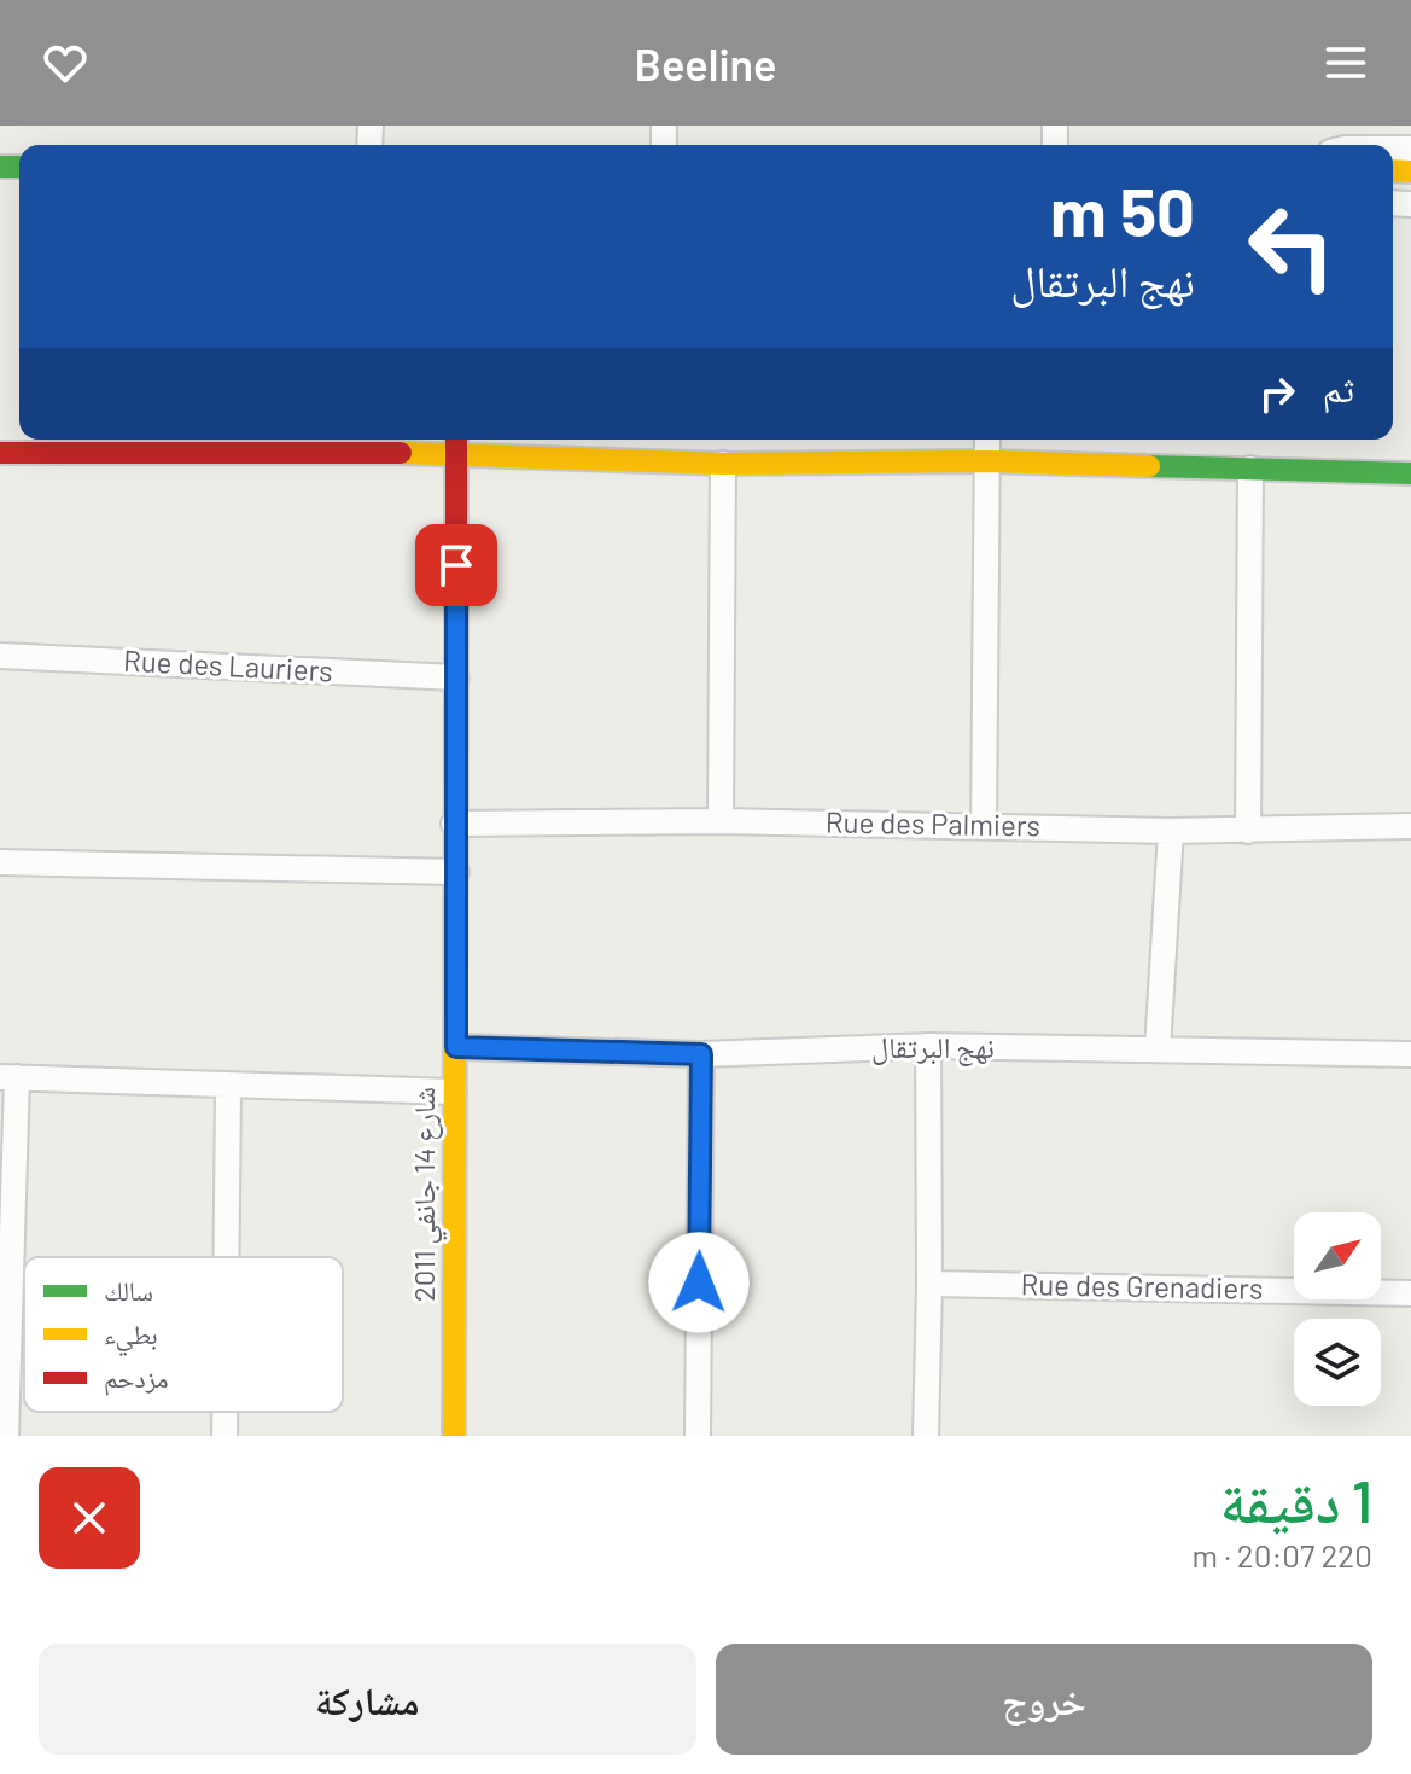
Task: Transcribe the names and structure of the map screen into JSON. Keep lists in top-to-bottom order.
{
  "streets": {
    "street": [
      "Rue des Lauriers",
      "Rue des Palmiers",
      "نهج البرتقال",
      "شارع 14 جانفي 2011",
      "Rue des Grenadiers"
    ]
  },
  "crossings": [
    ["Rue des Lauriers", "شارع 14 جانفي 2011"],
    ["Rue des Palmiers", "شارع 14 جانفي 2011"],
    ["نهج البرتقال", "شارع 14 جانفي 2011"]
  ],
  "legend": ["سالك", "بطيء", "مزدحم"],
  "north": "top right",
  "page": {
    "header": "Beeline",
    "turn": ["50 m", "نهج البرتقال"],
    "then": "ثم",
    "heading": ["1 دقيقة", "220 m · 20:07"],
    "buttons": ["خروج", "مشاركة"]
  }
}
